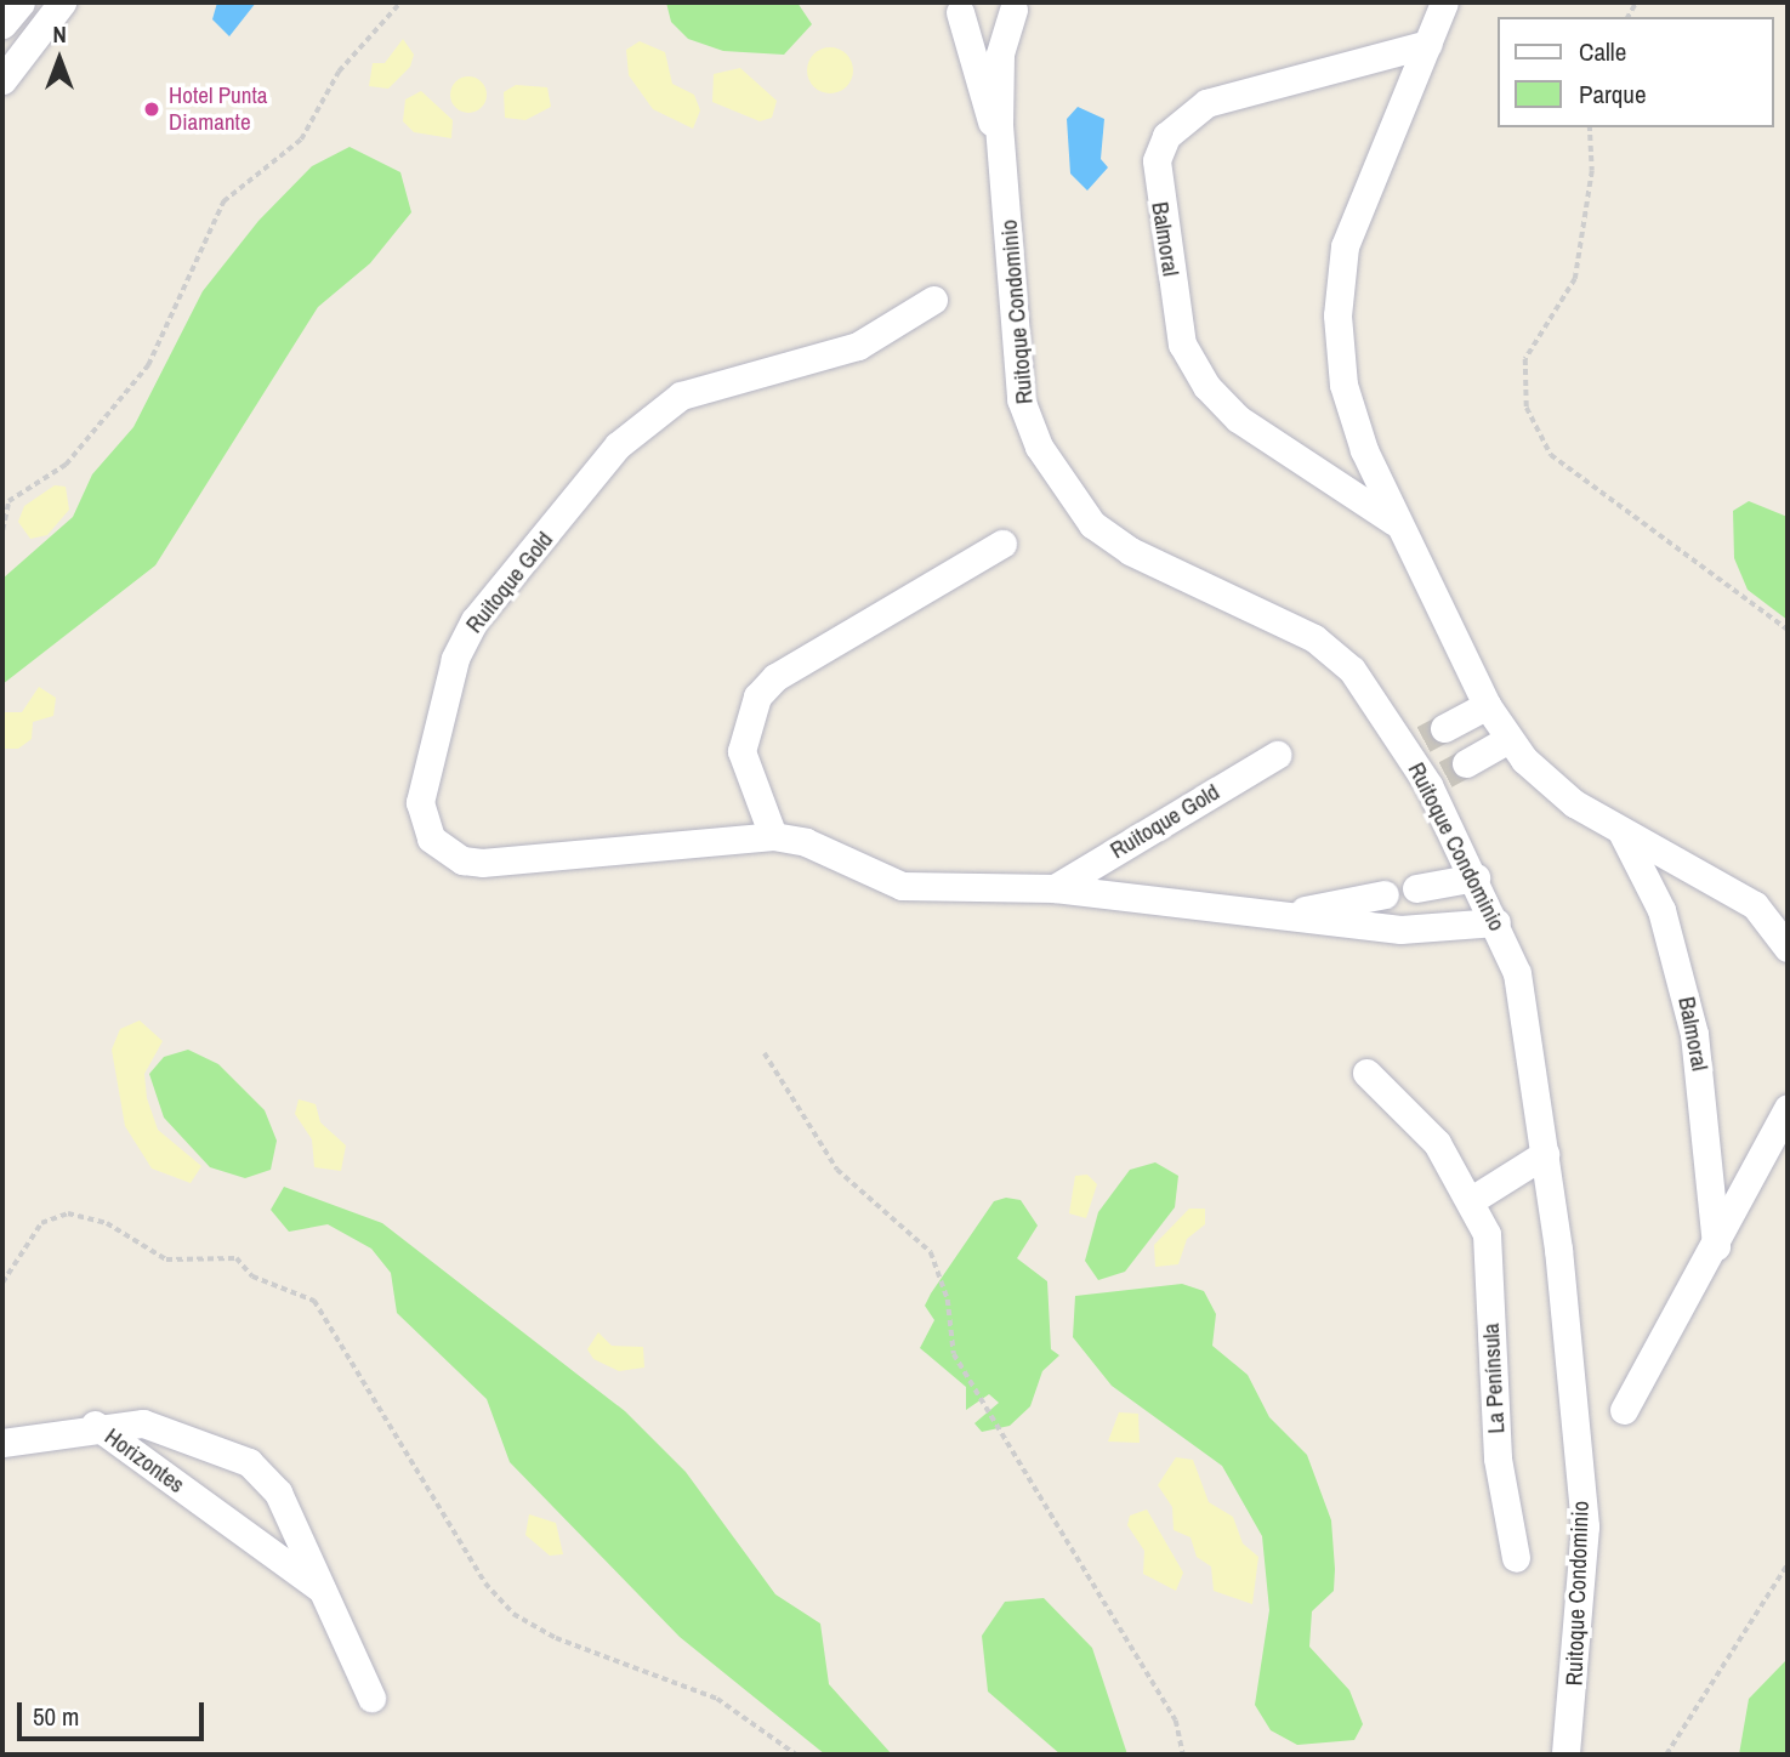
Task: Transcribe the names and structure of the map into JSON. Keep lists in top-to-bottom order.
{
  "streets": {
    "street": [
      "Balmoral",
      "Ruitoque Condominio",
      "Ruitoque Gold",
      "La Península",
      "Horizontes"
    ]
  },
  "crossings": [
    ["Ruitoque Condominio", "Ruitoque Gold"]
  ],
  "places": ["Hotel Punta Diamante"],
  "legend": ["Calle", "Parque"],
  "scale_bar": "50 m",
  "north": "top"
}
